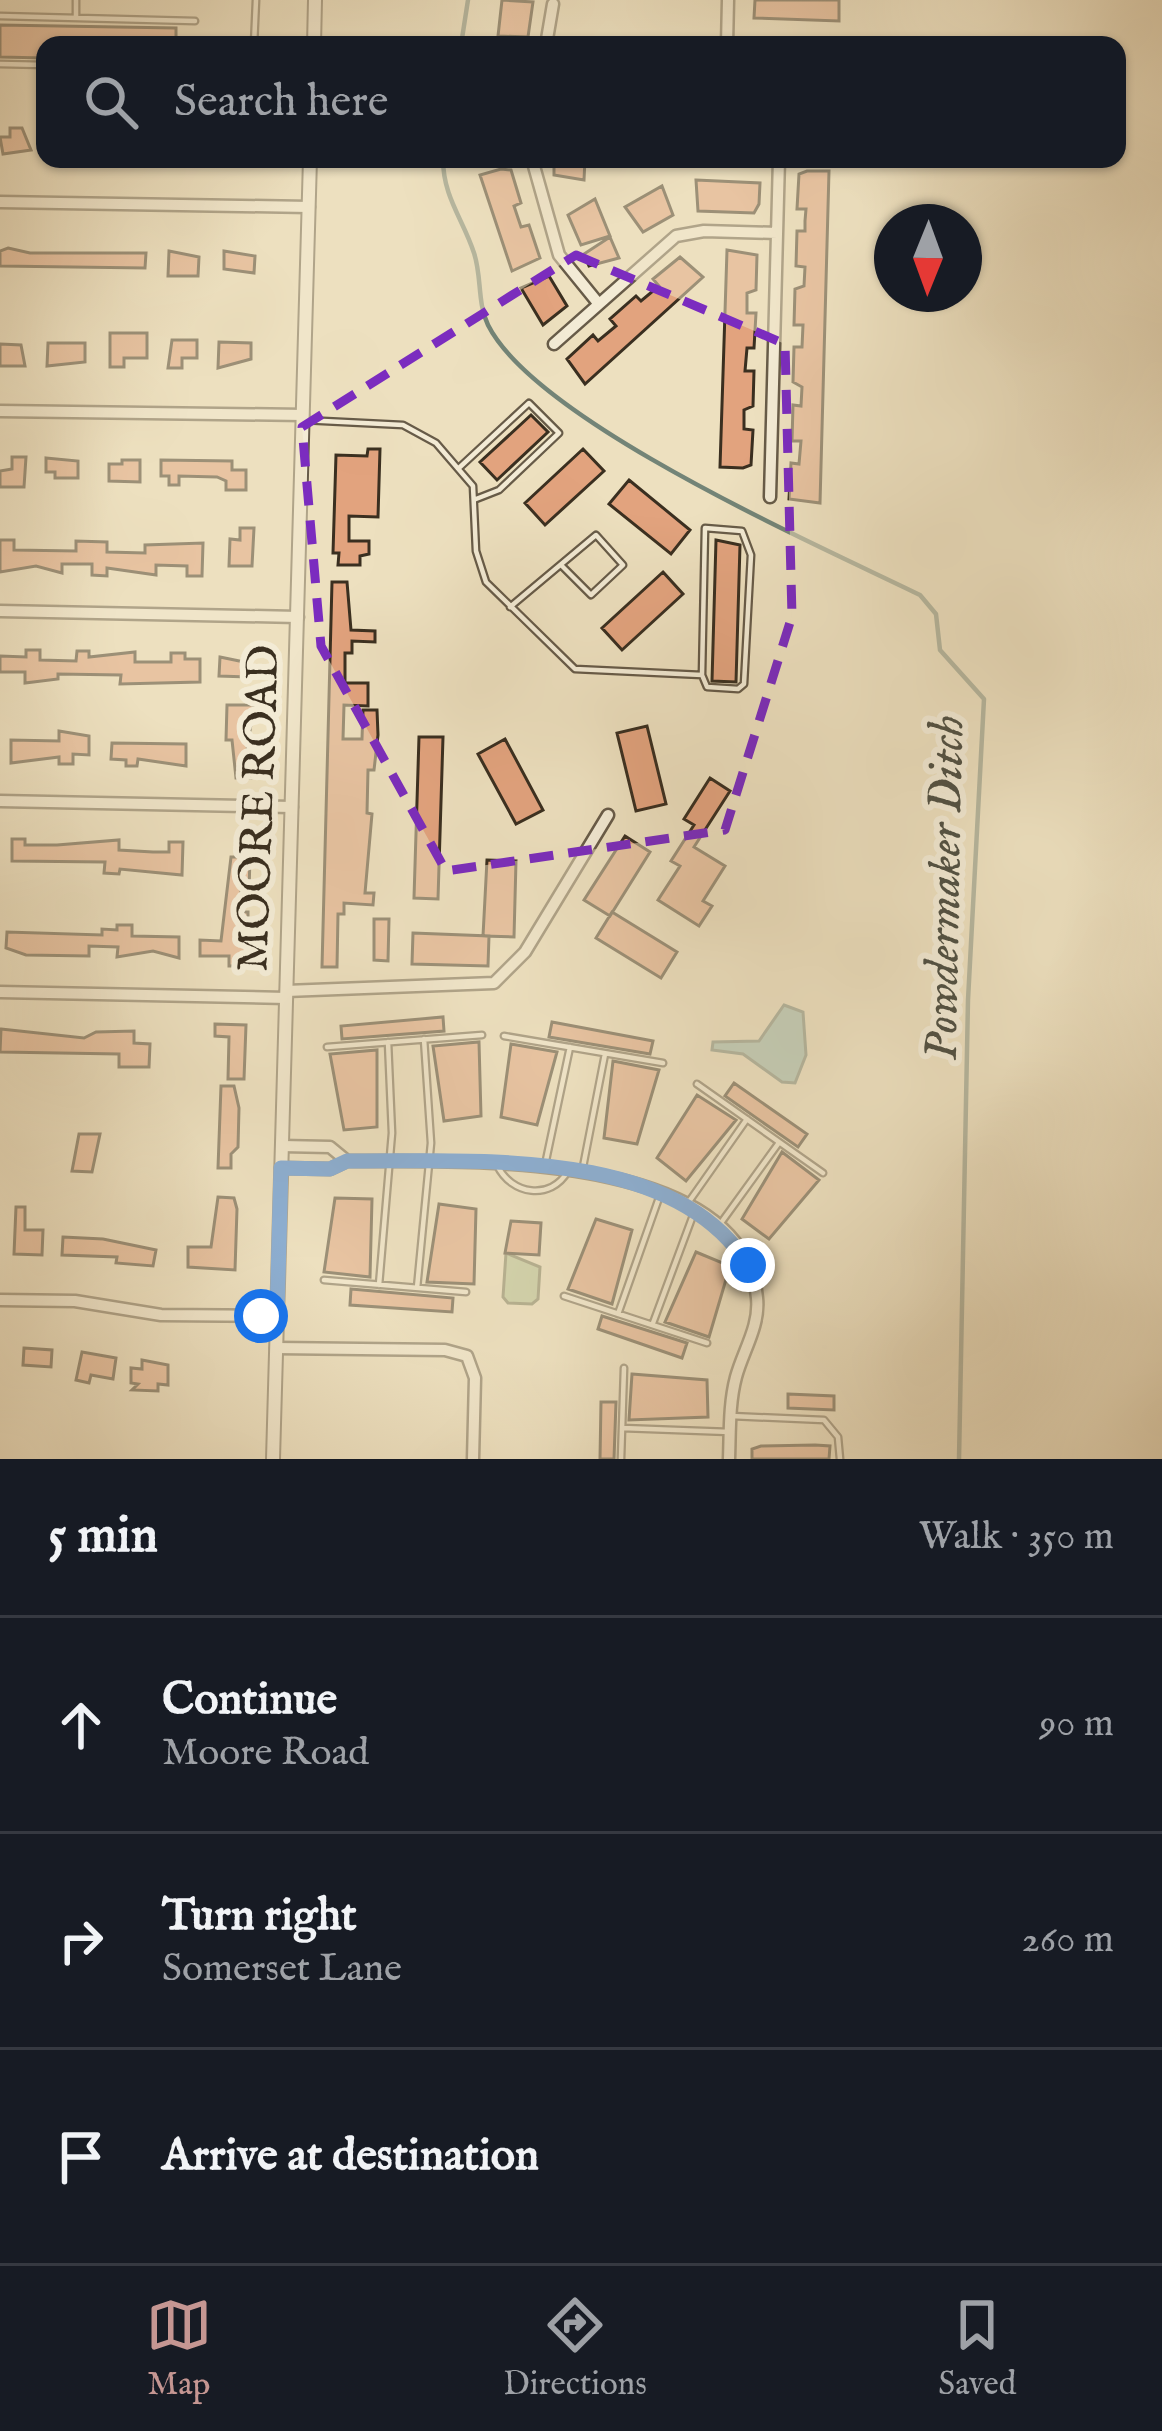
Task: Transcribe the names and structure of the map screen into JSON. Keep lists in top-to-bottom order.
{
  "streets": {
    "street": ["MOORE ROAD"]
  },
  "water": ["Powdermaker Ditch"],
  "north": "bottom",
  "page": {
    "search": "Search here",
    "heading": ["5 min", "Walk · 350 m"],
    "list": [
      ["Continue", "Moore Road", "90 m"],
      ["Turn right", "Somerset Lane", "260 m"],
      "Arrive at destination"
    ],
    "nav": ["Map", "Directions", "Saved"]
  }
}
